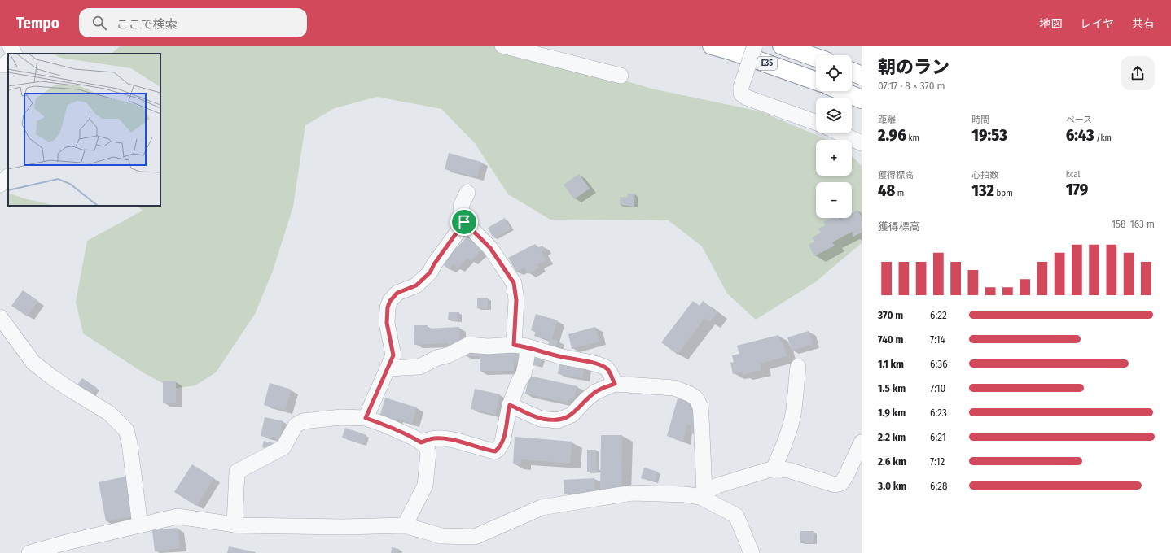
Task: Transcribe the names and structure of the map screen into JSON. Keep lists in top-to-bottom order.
{
  "streets": {
    "highway": ["E35"]
  },
  "page": {
    "header": "Tempo",
    "search": "ここで検索",
    "nav": ["地図", "レイヤ", "共有"],
    "heading": ["朝のラン", "07:17 · 8 × 370 m"],
    "map_buttons": ["+", "−"],
    "stats": [
      ["距離", "2.96 km"],
      ["時間", "19:53"],
      ["ペース", "6:43 /km"],
      ["獲得標高", "48 m"],
      ["心拍数", "132 bpm"],
      ["kcal", "179"]
    ],
    "chart": ["獲得標高", "158–163 m"],
    "list": [
      {
        "name": "370 m",
        "note": "6:22"
      },
      {
        "name": "740 m",
        "note": "7:14"
      },
      {
        "name": "1.1 km",
        "note": "6:36"
      },
      {
        "name": "1.5 km",
        "note": "7:10"
      },
      {
        "name": "1.9 km",
        "note": "6:23"
      },
      {
        "name": "2.2 km",
        "note": "6:21"
      },
      {
        "name": "2.6 km",
        "note": "7:12"
      },
      {
        "name": "3.0 km",
        "note": "6:28"
      }
    ]
  }
}
